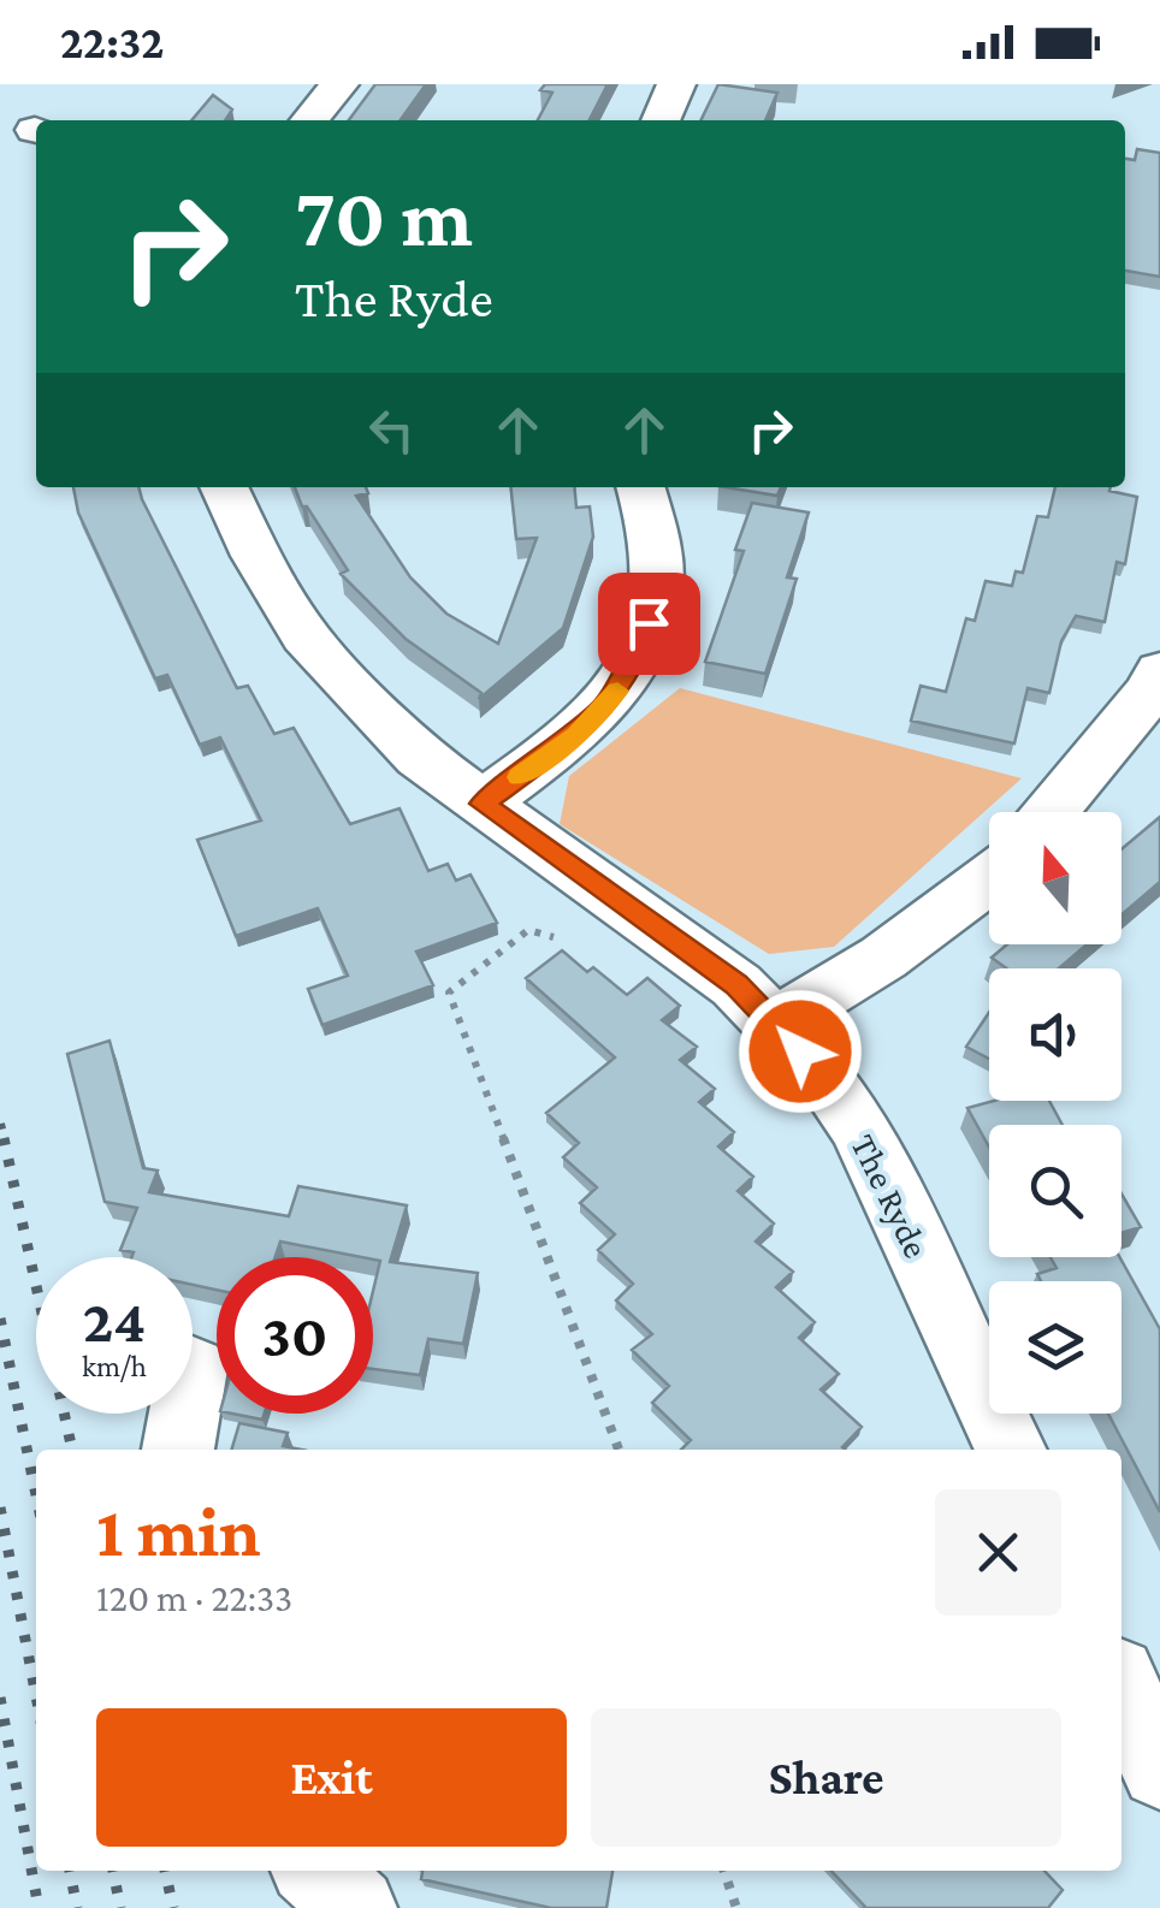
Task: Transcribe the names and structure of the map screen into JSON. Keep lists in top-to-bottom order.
{
  "streets": {
    "street": ["The Ryde"]
  },
  "north": "top",
  "page": {
    "status": "22:32",
    "turn": ["70 m", "The Ryde"],
    "speed": "24 km/h",
    "limit": "30",
    "heading": ["1 min", "120 m · 22:33"],
    "buttons": ["Exit", "Share"]
  }
}
